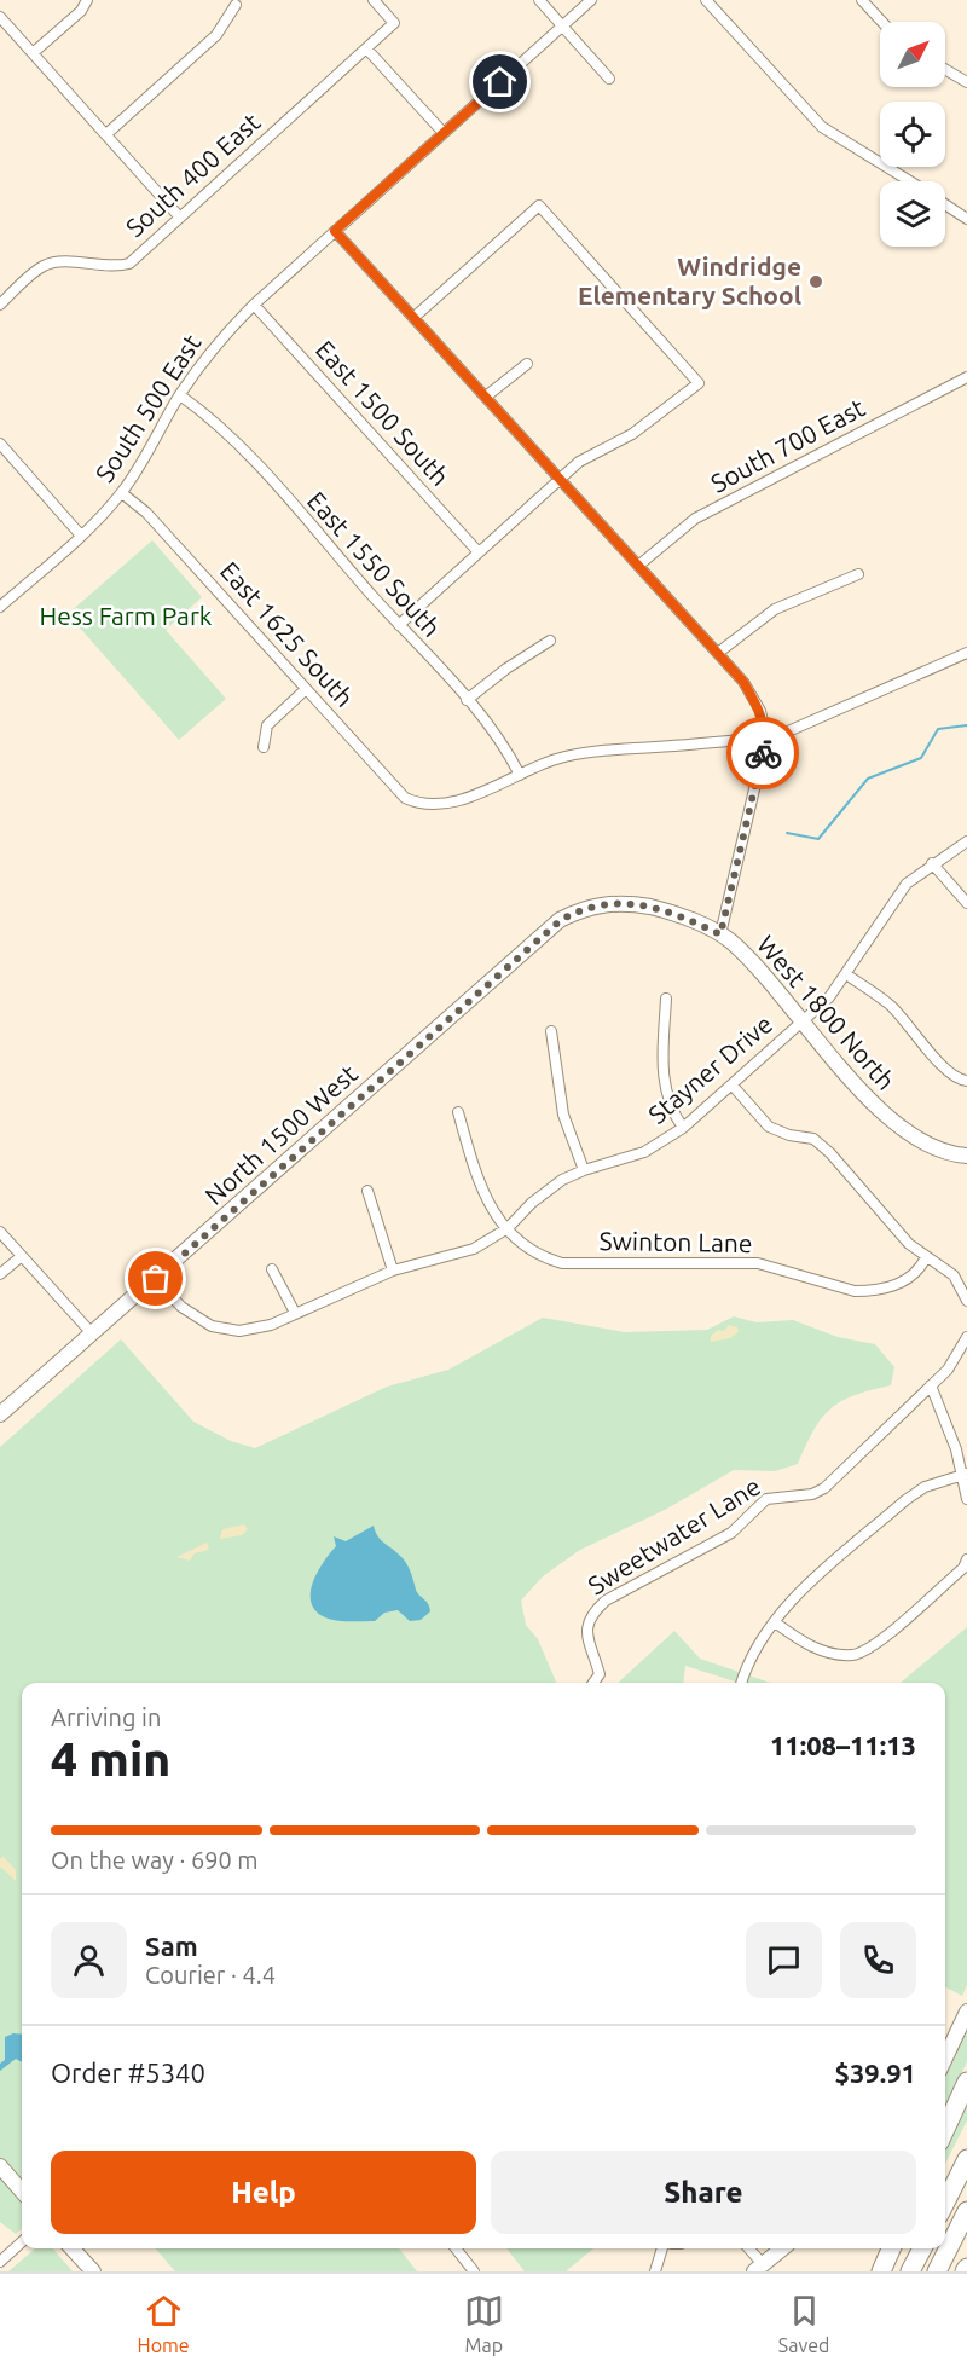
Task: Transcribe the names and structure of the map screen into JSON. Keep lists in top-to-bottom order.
{
  "streets": {
    "street": [
      "South 400 East",
      "South 500 East",
      "East 1500 South",
      "South 700 East",
      "East 1550 South",
      "East 1625 South",
      "West 1800 North",
      "Stayner Drive",
      "North 1500 West",
      "Swinton Lane",
      "Sweetwater Lane"
    ]
  },
  "crossings": [
    ["South 500 East", "East 1500 South"],
    ["South 500 East", "East 1550 South"],
    ["South 500 East", "East 1625 South"],
    ["East 1550 South", "East 1625 South"],
    ["West 1800 North", "Stayner Drive"],
    ["West 1800 North", "North 1500 West"],
    ["Stayner Drive", "North 1500 West"],
    ["Stayner Drive", "Swinton Lane"]
  ],
  "parks": ["Hess Farm Park"],
  "places": ["Windridge Elementary School"],
  "north": "top right",
  "page": {
    "heading": ["4 min", "Arriving in", "11:08–11:13"],
    "panel": [
      "Sam",
      "Courier · 4.4",
      "Order #5340",
      "$39.91"
    ],
    "bar": "On the way · 690 m",
    "buttons": ["Help", "Share"],
    "tabs": ["Home", "Map", "Saved"]
  }
}
